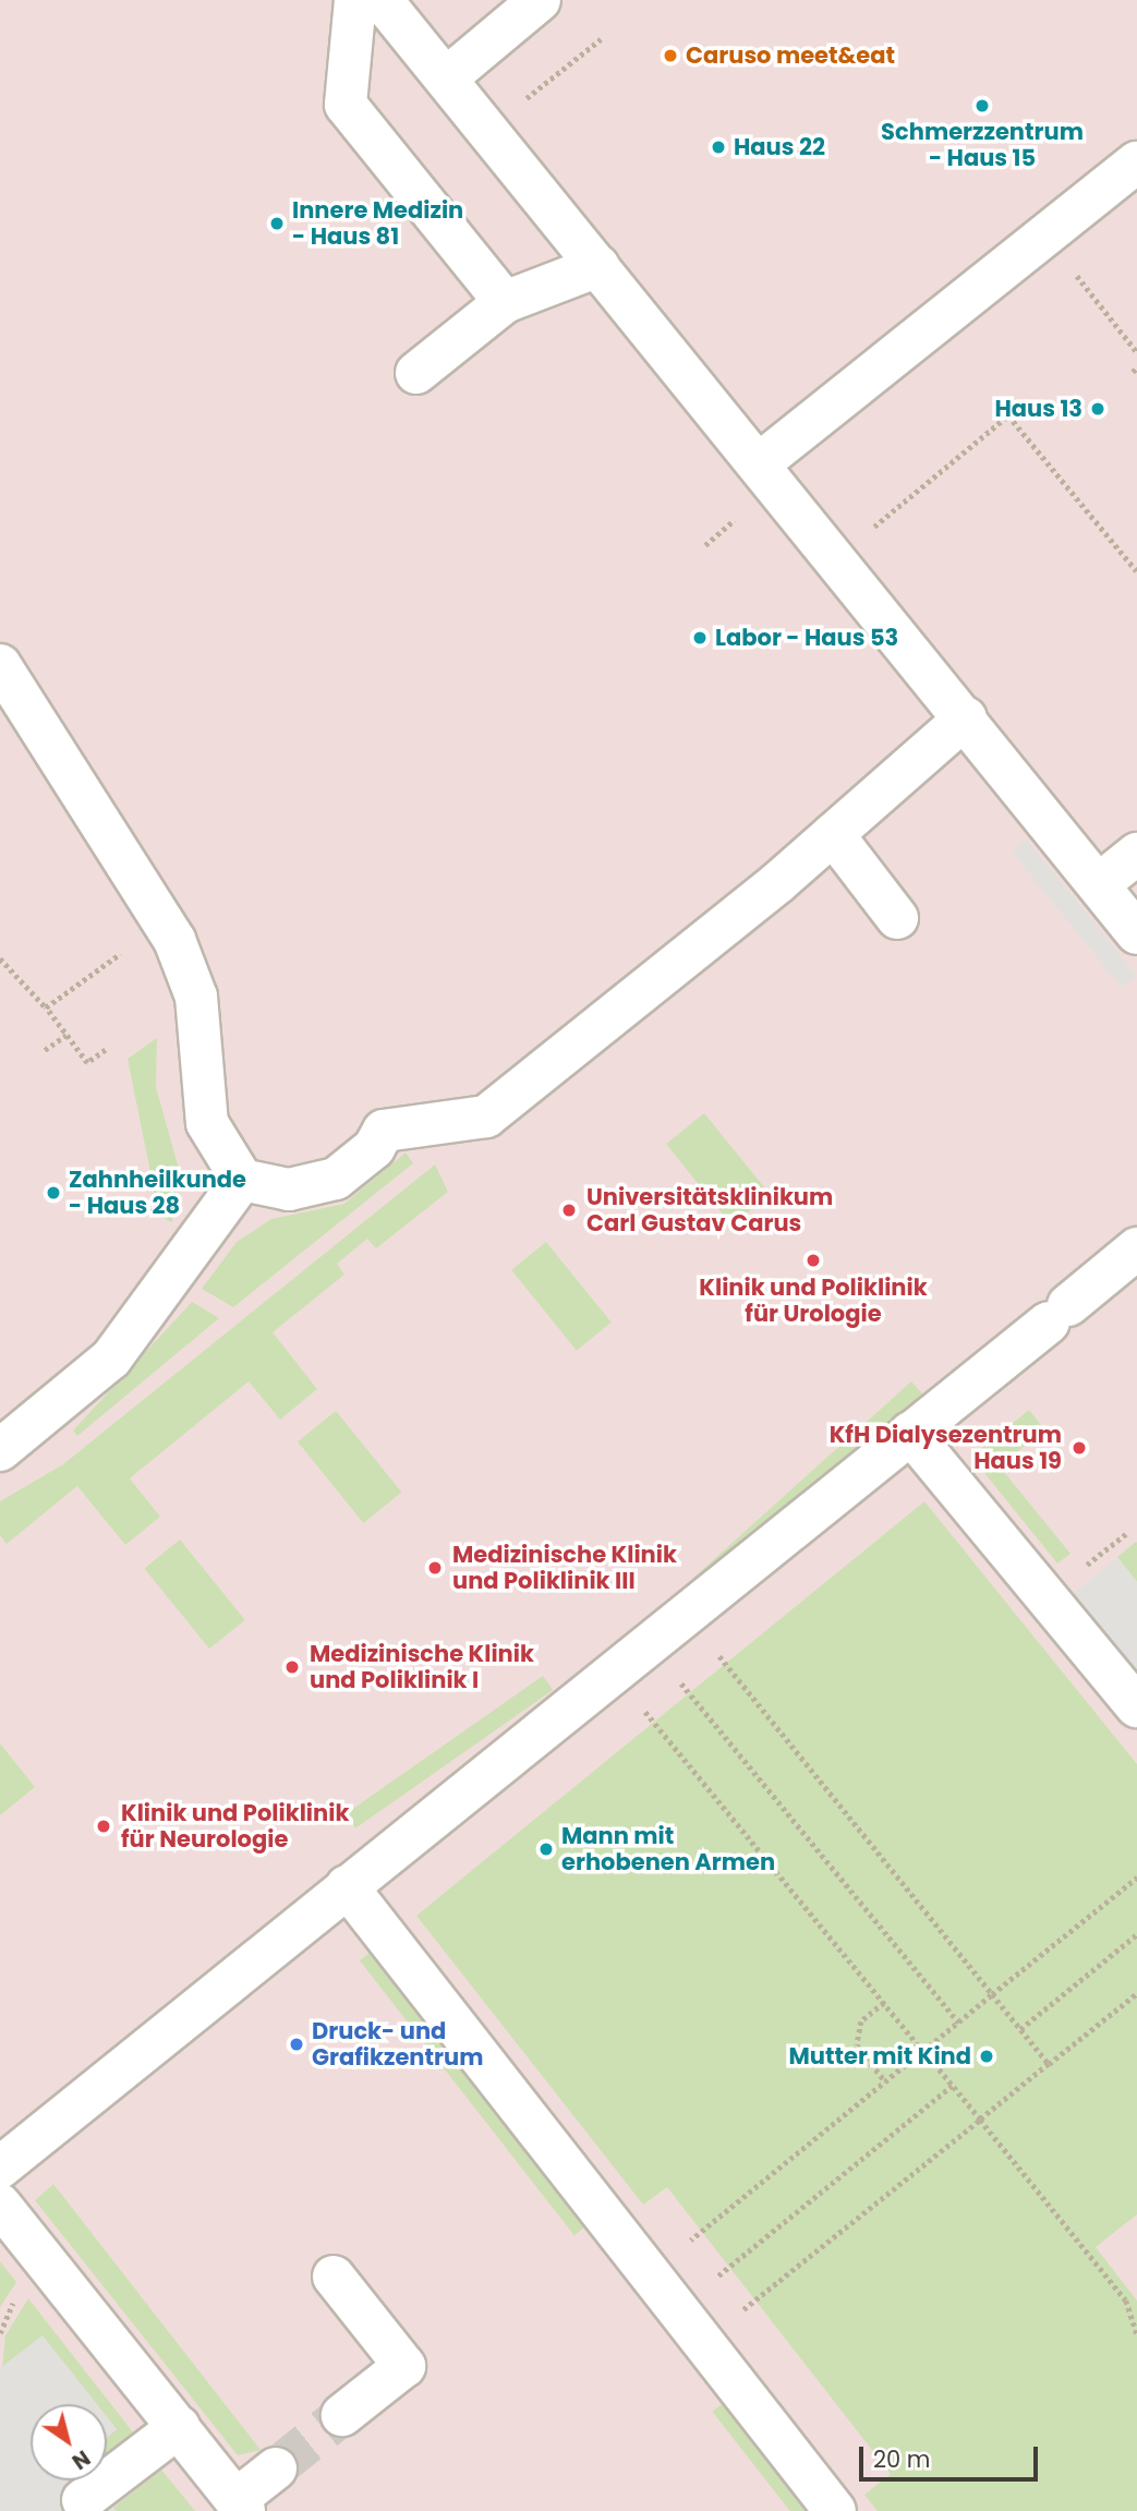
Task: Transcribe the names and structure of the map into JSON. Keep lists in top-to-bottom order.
{
  "places": [
    "Caruso meet&eat",
    "Schmerzzentrum - Haus 15",
    "Haus 22",
    "Innere Medizin - Haus 81",
    "Haus 13",
    "Labor - Haus 53",
    "Zahnheilkunde - Haus 28",
    "Universitätsklinikum Carl Gustav Carus",
    "Klinik und Poliklinik für Urologie",
    "KfH Dialysezentrum Haus 19",
    "Medizinische Klinik und Poliklinik III",
    "Medizinische Klinik und Poliklinik I",
    "Klinik und Poliklinik für Neurologie",
    "Mann mit erhobenen Armen",
    "Druck- und Grafikzentrum",
    "Mutter mit Kind"
  ],
  "scale_bar": "20 m",
  "north": "bottom right"
}
